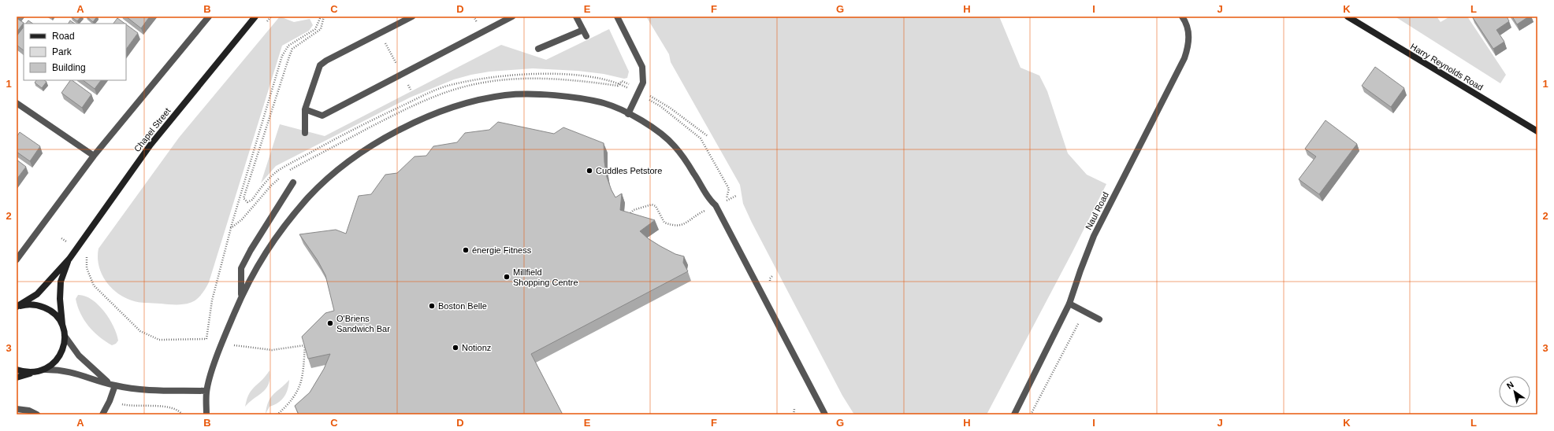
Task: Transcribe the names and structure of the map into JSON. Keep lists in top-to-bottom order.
{
  "streets": {
    "main road": ["Harry Reynolds Road", "Chapel Street"],
    "street": ["Naul Road"]
  },
  "places": [
    "Cuddles Petstore",
    "énergie Fitness",
    "Millfield Shopping Centre",
    "Boston Belle",
    "O'Briens Sandwich Bar",
    "Notionz"
  ],
  "legend": ["Road", "Park", "Building"],
  "north": "top left",
  "grid": {
    "columns": [
      "A",
      "B",
      "C",
      "D",
      "E",
      "F",
      "G",
      "H",
      "I",
      "J",
      "K",
      "L"
    ],
    "rows": ["1", "2", "3"]
  }
}
